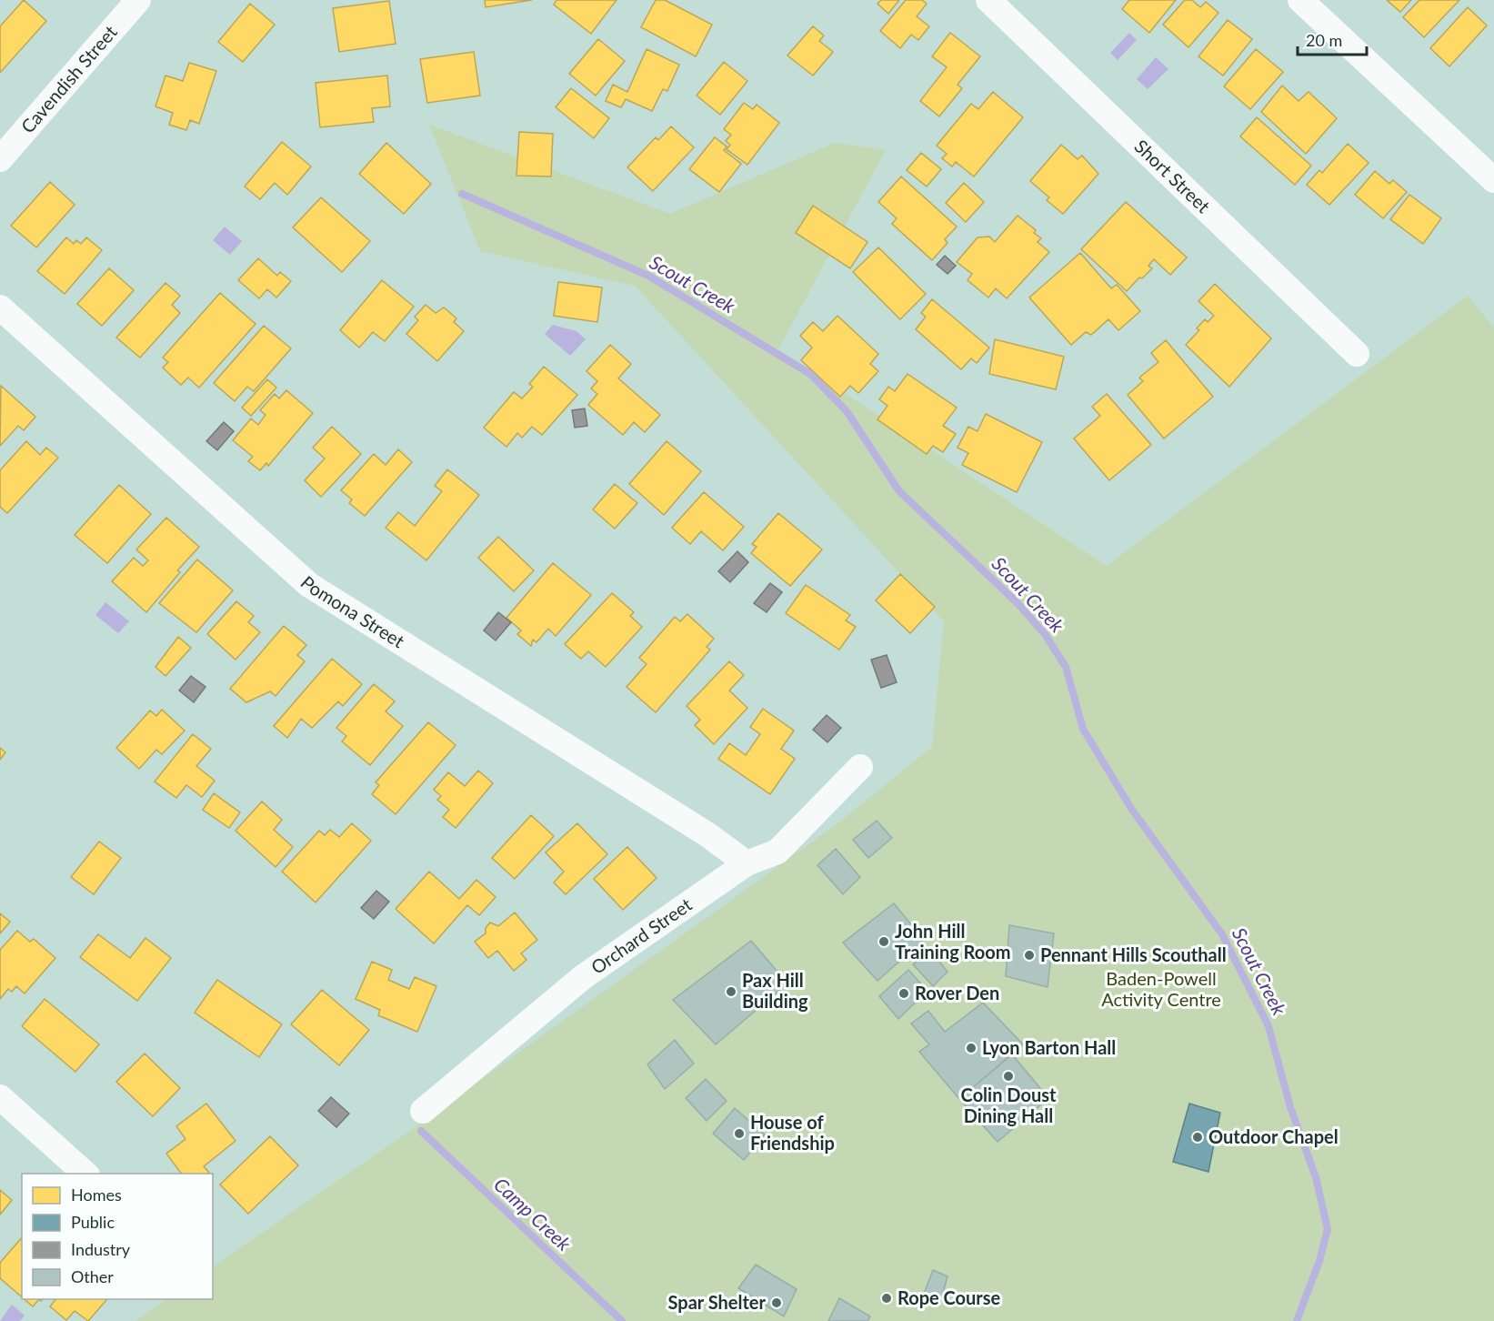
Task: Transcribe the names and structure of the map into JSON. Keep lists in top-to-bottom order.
{
  "streets": {
    "street": [
      "Cavendish Street",
      "Short Street",
      "Pomona Street",
      "Orchard Street"
    ]
  },
  "crossings": [
    ["Pomona Street", "Orchard Street"]
  ],
  "water": ["Scout Creek", "Camp Creek"],
  "parks": ["Baden-Powell Activity Centre"],
  "places": [
    "John Hill Training Room",
    "Pennant Hills Scouthall",
    "Pax Hill Building",
    "Rover Den",
    "Lyon Barton Hall",
    "Colin Doust Dining Hall",
    "House of Friendship",
    "Outdoor Chapel",
    "Rope Course",
    "Spar Shelter"
  ],
  "legend": [
    "Homes",
    "Public",
    "Industry",
    "Other"
  ],
  "scale_bar": "20 m"
}
